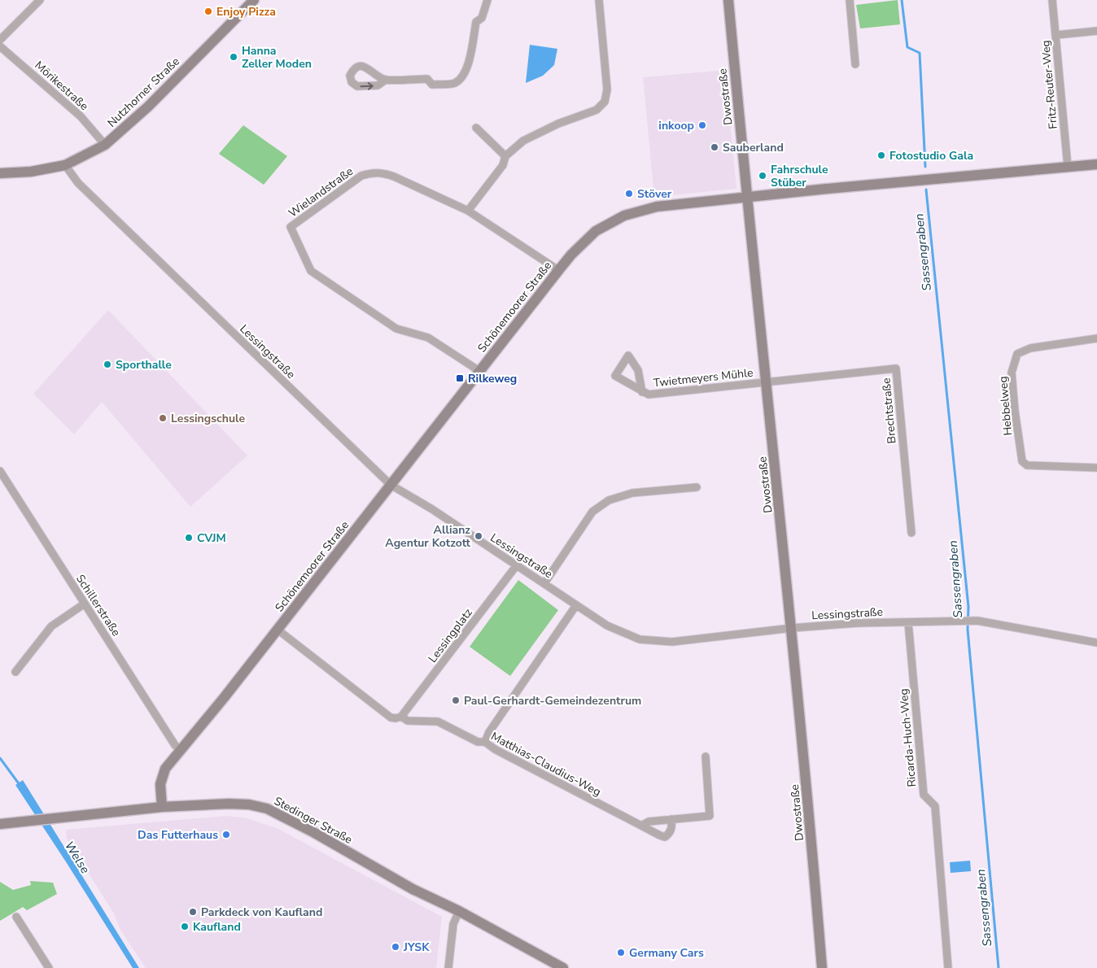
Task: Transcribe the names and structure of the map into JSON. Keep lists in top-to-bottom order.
{
  "streets": {
    "street": [
      "Fritz-Reuter-Weg",
      "Mörikestraße",
      "Nutzhorner Straße",
      "Dwostraße",
      "Wielandstraße",
      "Schönemoorer Straße",
      "Lessingstraße",
      "Twietmeyers Mühle",
      "Hebbelweg",
      "Brechtstraße",
      "Schillerstraße",
      "Lessingplatz",
      "Ricarda-Huch-Weg",
      "Matthias-Claudius-Weg",
      "Stedinger Straße"
    ]
  },
  "crossings": [
    ["Fritz-Reuter-Weg", "Schönemoorer Straße"],
    ["Mörikestraße", "Nutzhorner Straße"],
    ["Nutzhorner Straße", "Lessingstraße"],
    ["Dwostraße", "Schönemoorer Straße"],
    ["Dwostraße", "Lessingstraße"],
    ["Dwostraße", "Twietmeyers Mühle"],
    ["Dwostraße", "Brechtstraße"],
    ["Wielandstraße", "Schönemoorer Straße"],
    ["Schönemoorer Straße", "Lessingstraße"],
    ["Schönemoorer Straße", "Schillerstraße"],
    ["Schönemoorer Straße", "Matthias-Claudius-Weg"],
    ["Schönemoorer Straße", "Stedinger Straße"],
    ["Lessingstraße", "Lessingplatz"],
    ["Lessingstraße", "Ricarda-Huch-Weg"],
    ["Twietmeyers Mühle", "Brechtstraße"],
    ["Lessingplatz", "Matthias-Claudius-Weg"]
  ],
  "water": ["Sassengraben", "Welse"],
  "places": {
    "other": [
      "Enjoy Pizza",
      "Hanna Zeller Moden",
      "inkoop",
      "Sauberland",
      "Fotostudio Gala",
      "Fahrschule Stüber",
      "Stöver",
      "Sporthalle",
      "Lessingschule",
      "Allianz Agentur Kotzott",
      "CVJM",
      "Paul-Gerhardt-Gemeindezentrum",
      "Das Futterhaus",
      "Parkdeck von Kaufland",
      "Kaufland",
      "JYSK",
      "Germany Cars"
    ],
    "transit": ["Rilkeweg"]
  }
}
